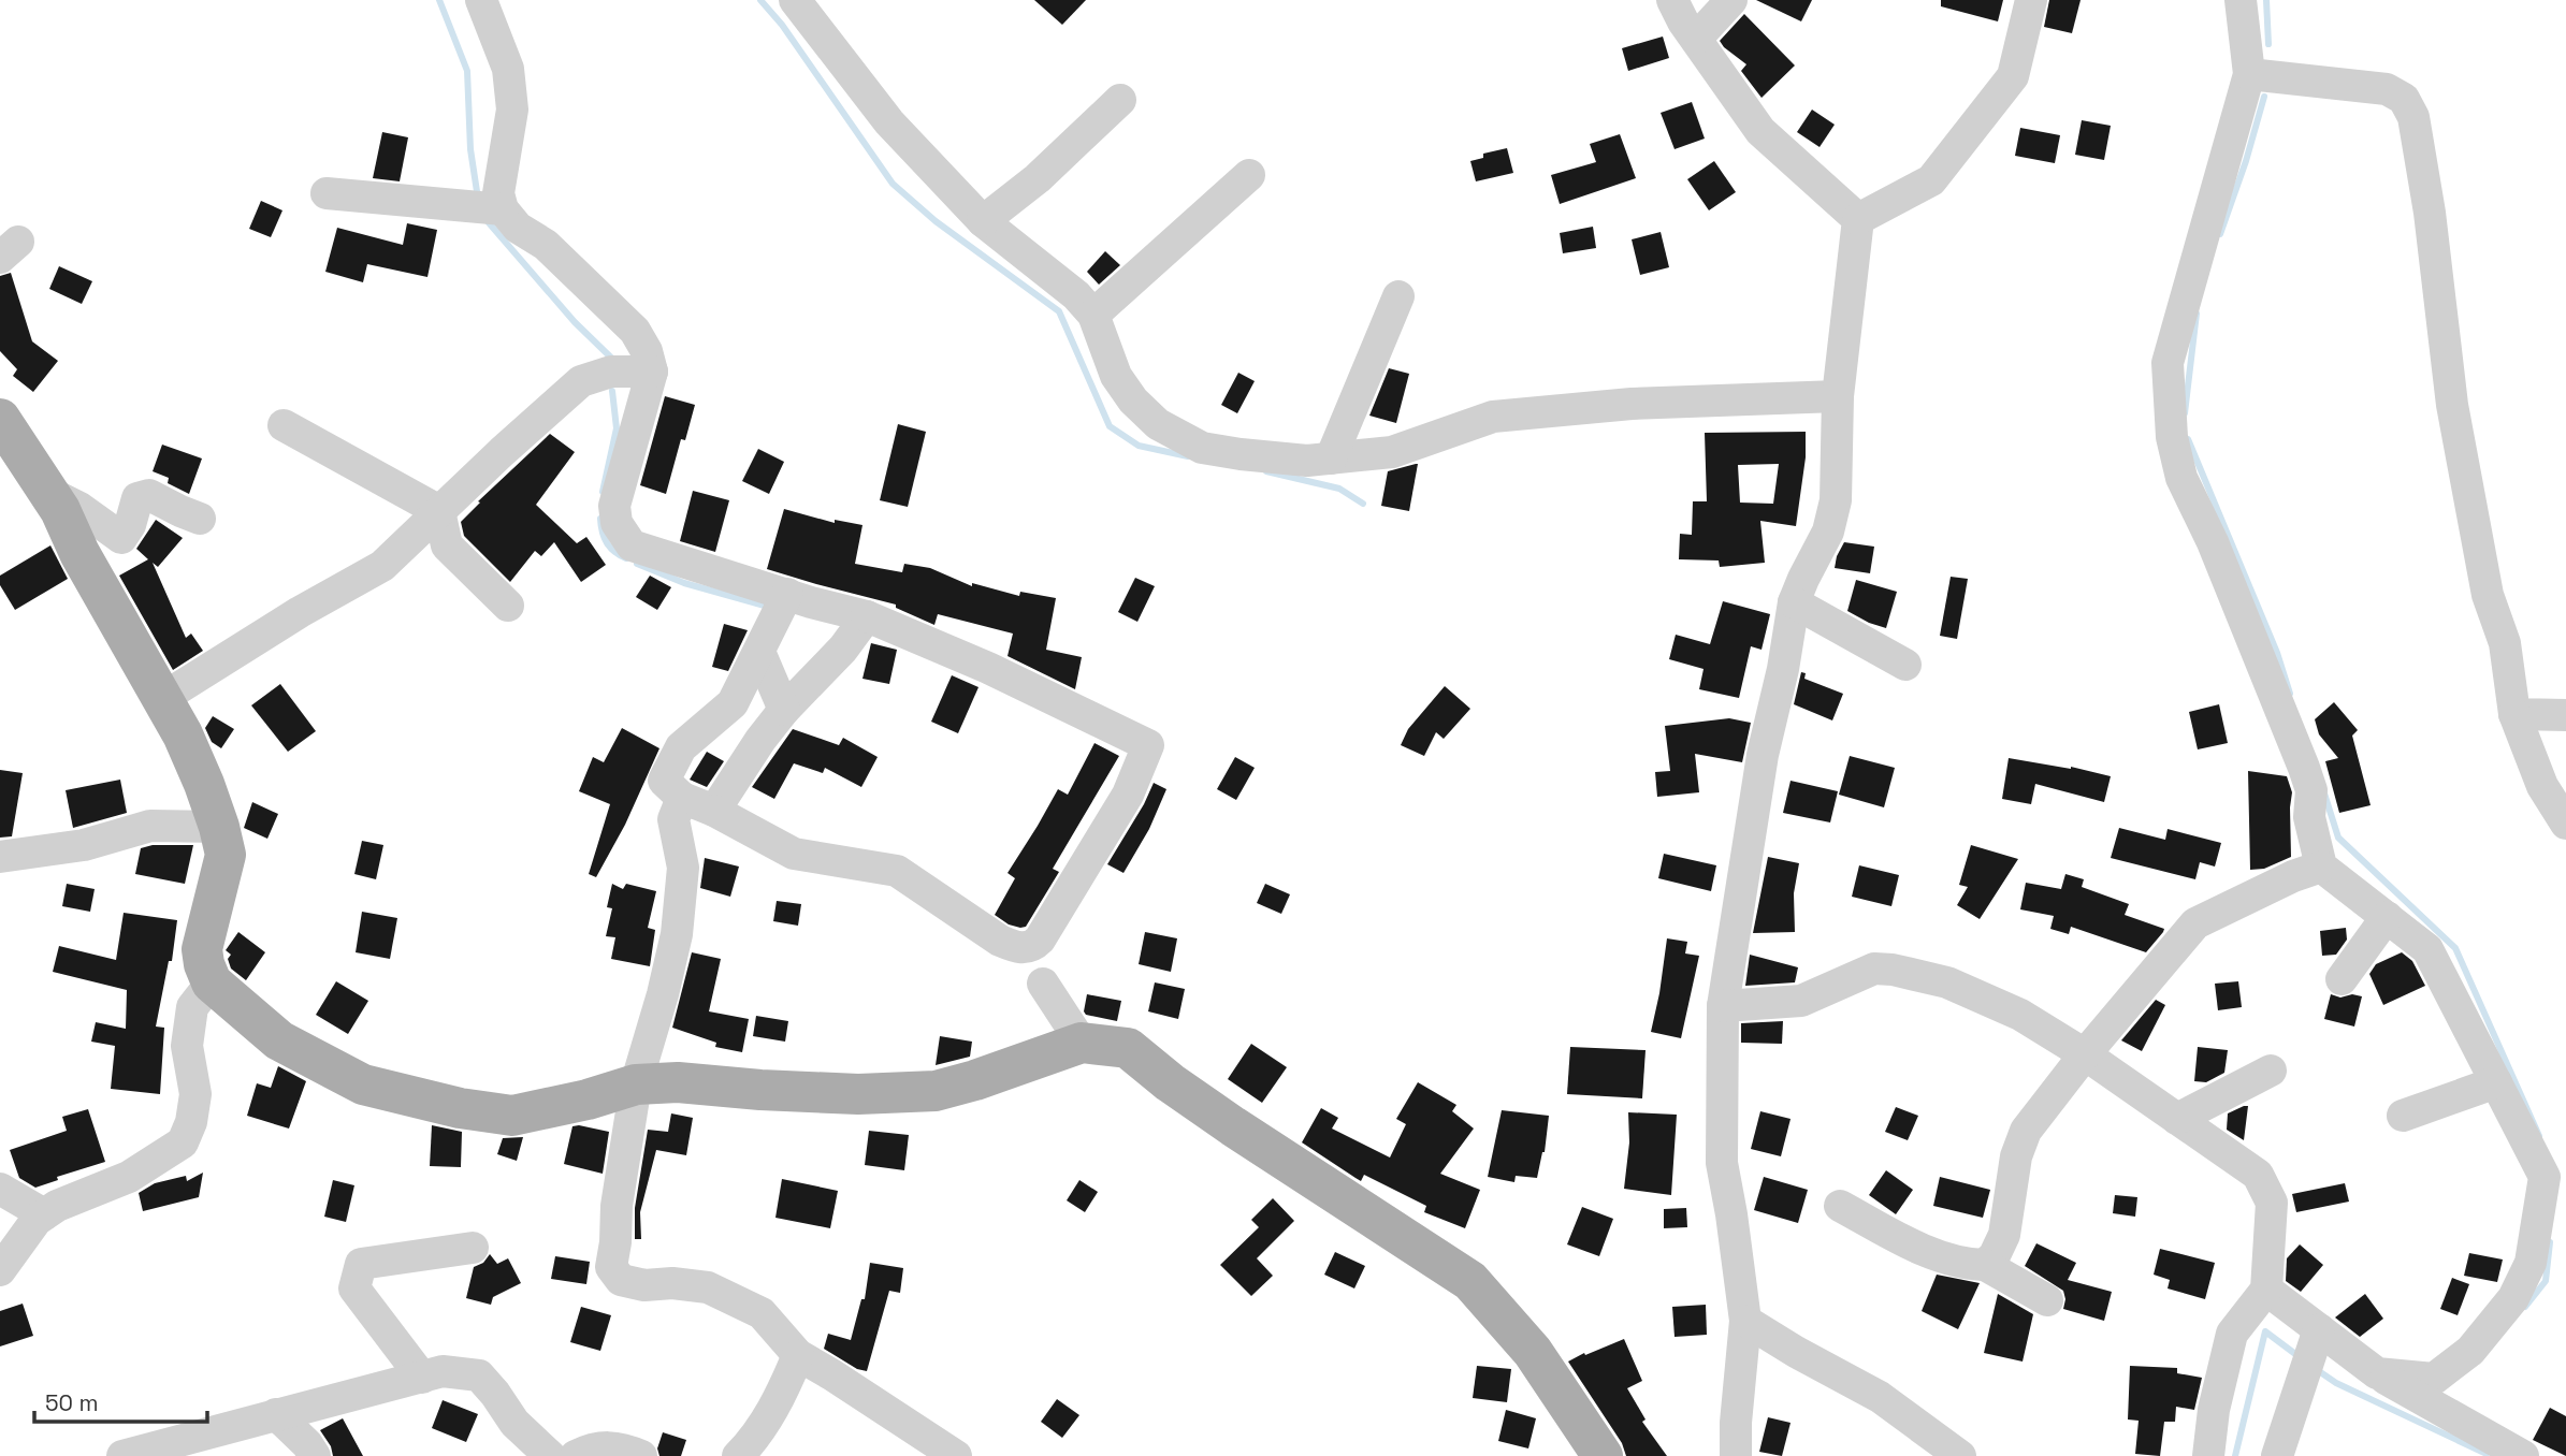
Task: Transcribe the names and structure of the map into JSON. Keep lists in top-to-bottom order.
{
  "scale_bar": "50 m"
}
